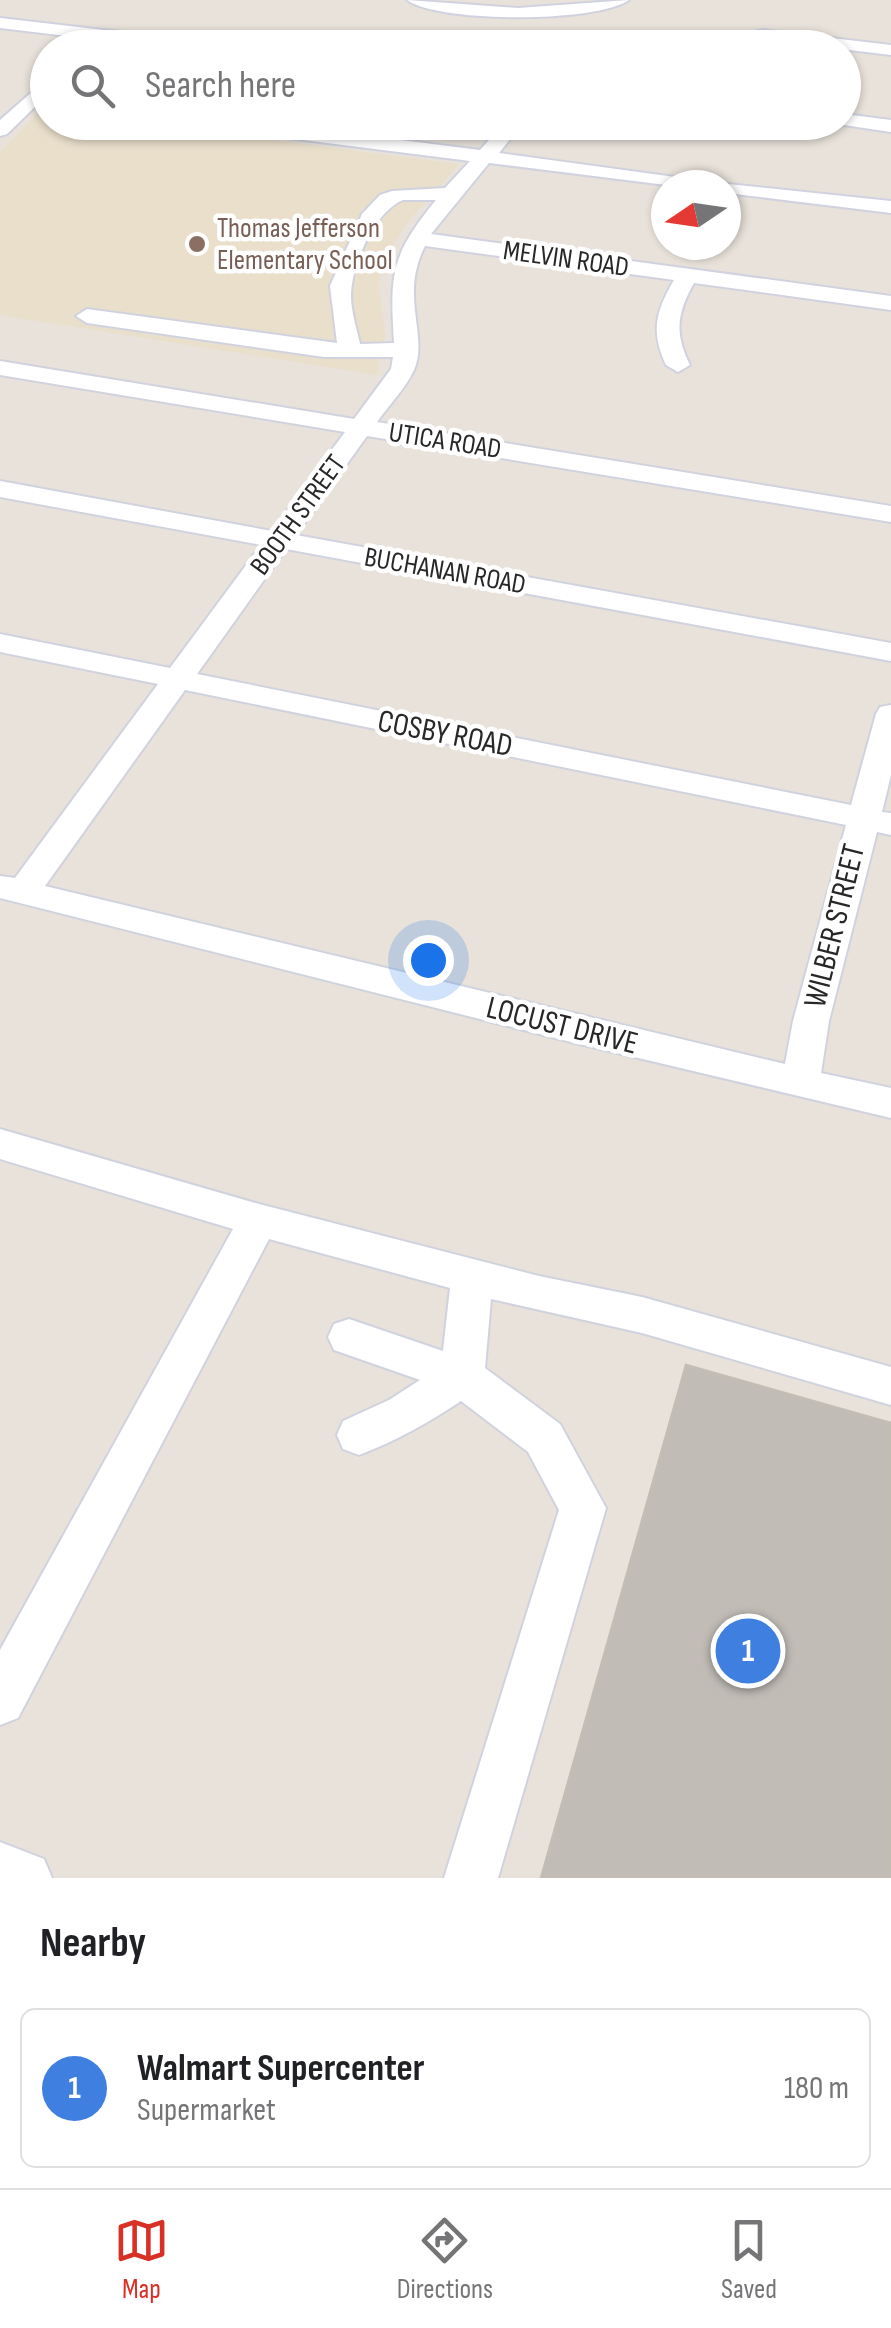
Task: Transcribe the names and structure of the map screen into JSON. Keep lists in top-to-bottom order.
{
  "streets": {
    "street": [
      "MELVIN ROAD",
      "UTICA ROAD",
      "BOOTH STREET",
      "BUCHANAN ROAD",
      "COSBY ROAD",
      "WILBER STREET",
      "LOCUST DRIVE"
    ]
  },
  "crossings": [
    ["UTICA ROAD", "BOOTH STREET"],
    ["BOOTH STREET", "BUCHANAN ROAD"],
    ["BOOTH STREET", "COSBY ROAD"],
    ["BOOTH STREET", "LOCUST DRIVE"],
    ["COSBY ROAD", "WILBER STREET"],
    ["WILBER STREET", "LOCUST DRIVE"]
  ],
  "places": ["Thomas Jefferson Elementary School"],
  "north": "left",
  "page": {
    "search": "Search here",
    "pins": "1",
    "heading": "Nearby",
    "list": [
      {
        "mark": "1",
        "name": "Walmart Supercenter",
        "note": "Supermarket",
        "value": "180 m"
      }
    ],
    "nav": ["Map", "Directions", "Saved"]
  }
}
